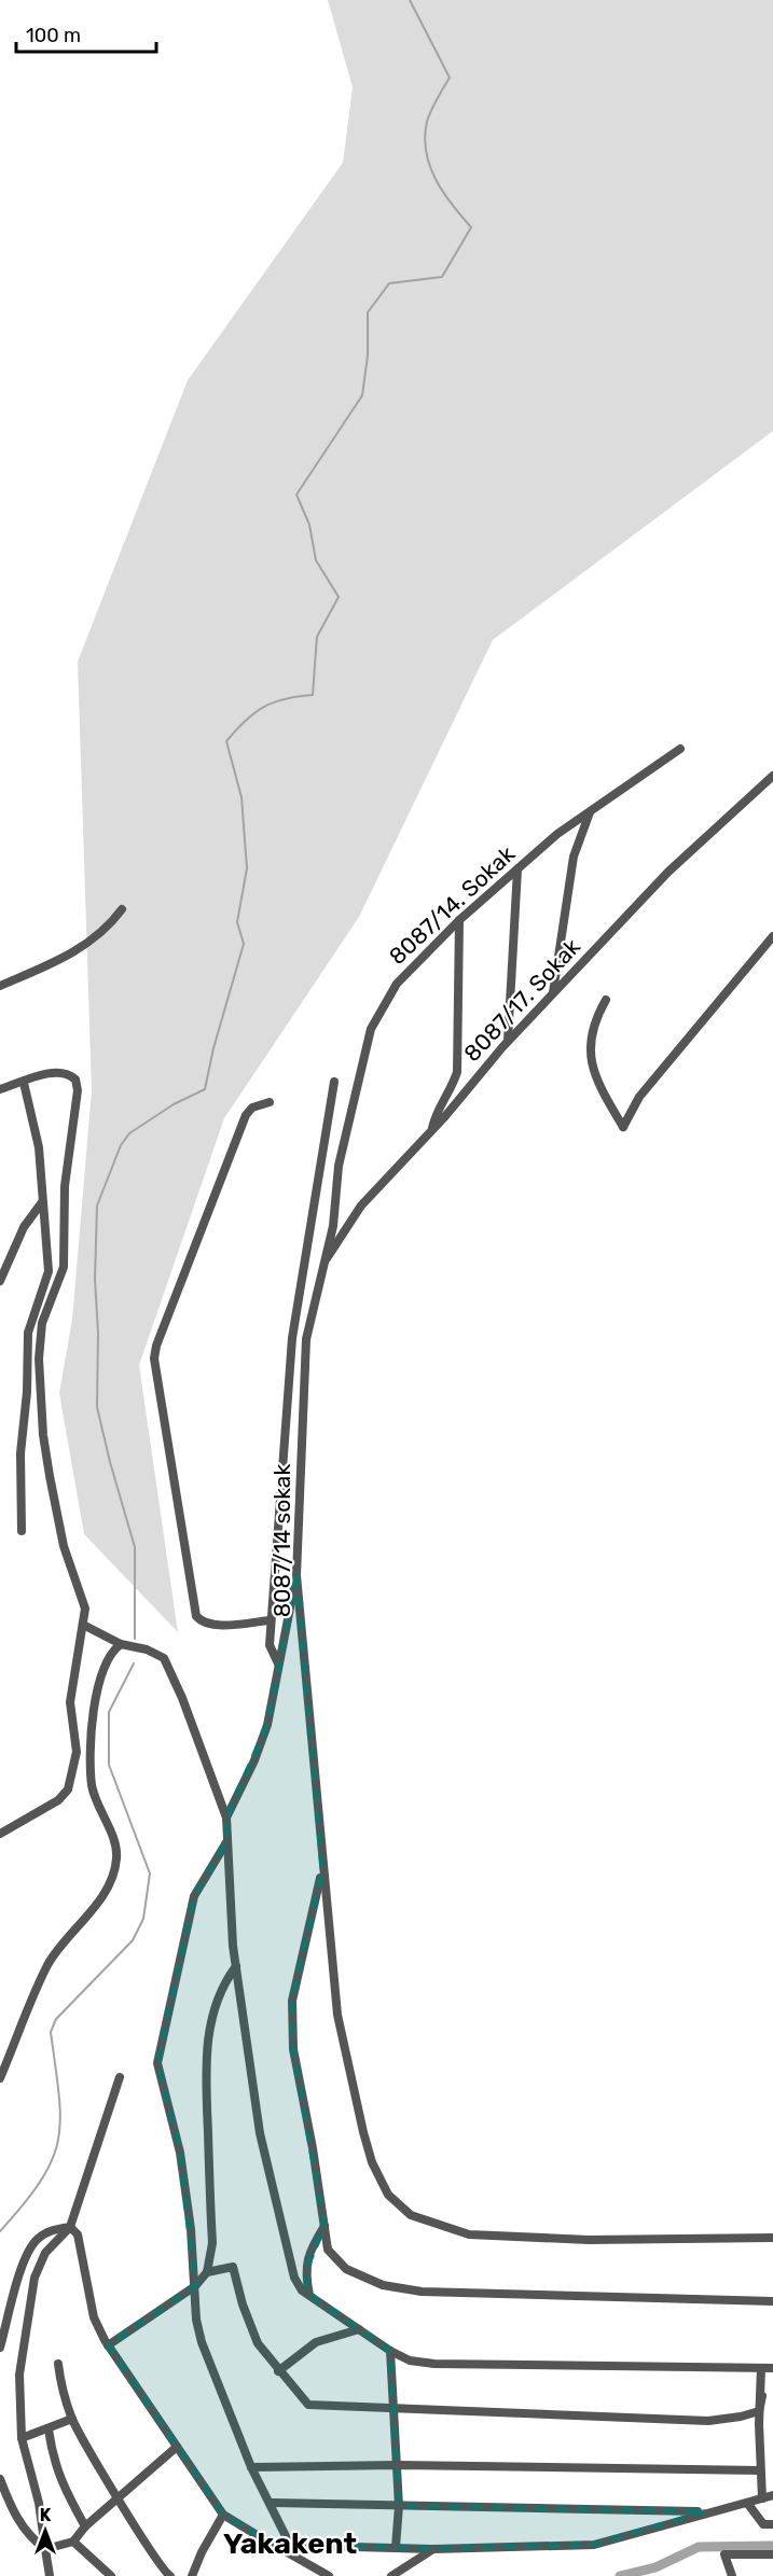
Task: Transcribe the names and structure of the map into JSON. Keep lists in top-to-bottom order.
{
  "streets": {
    "street": ["8087/14. Sokak", "8087/17. Sokak", "8087/14 sokak"]
  },
  "crossings": [
    ["8087/14. Sokak", "8087/17. Sokak"],
    ["8087/14. Sokak", "8087/14 sokak"],
    ["8087/17. Sokak", "8087/14 sokak"]
  ],
  "districts": ["Yakakent"],
  "scale_bar": "100 m",
  "north": "top"
}
